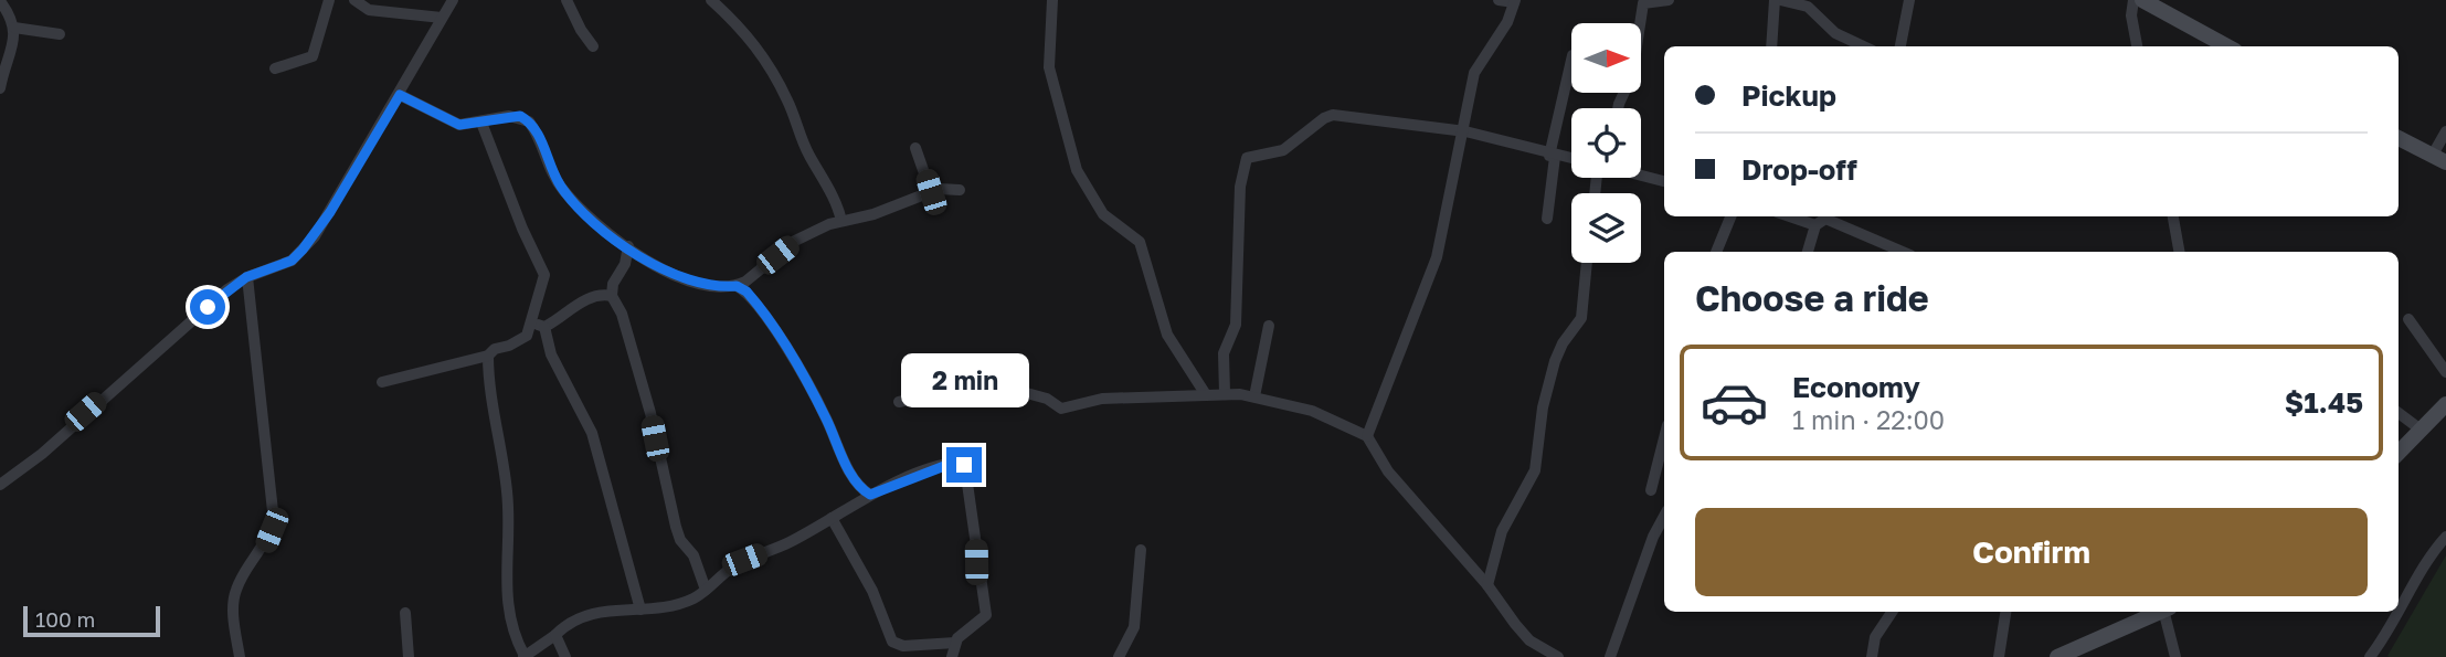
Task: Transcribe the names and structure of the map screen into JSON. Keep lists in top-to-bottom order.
{
  "scale_bar": "100 m",
  "north": "right",
  "page": {
    "banner": ["Pickup", "Drop-off"],
    "heading": "Choose a ride",
    "list": [
      {
        "name": "Economy",
        "note": "1 min · 22:00",
        "value": "$1.45"
      }
    ],
    "bubble": "2 min",
    "buttons": "Confirm",
    "scale": "100 m"
  }
}
